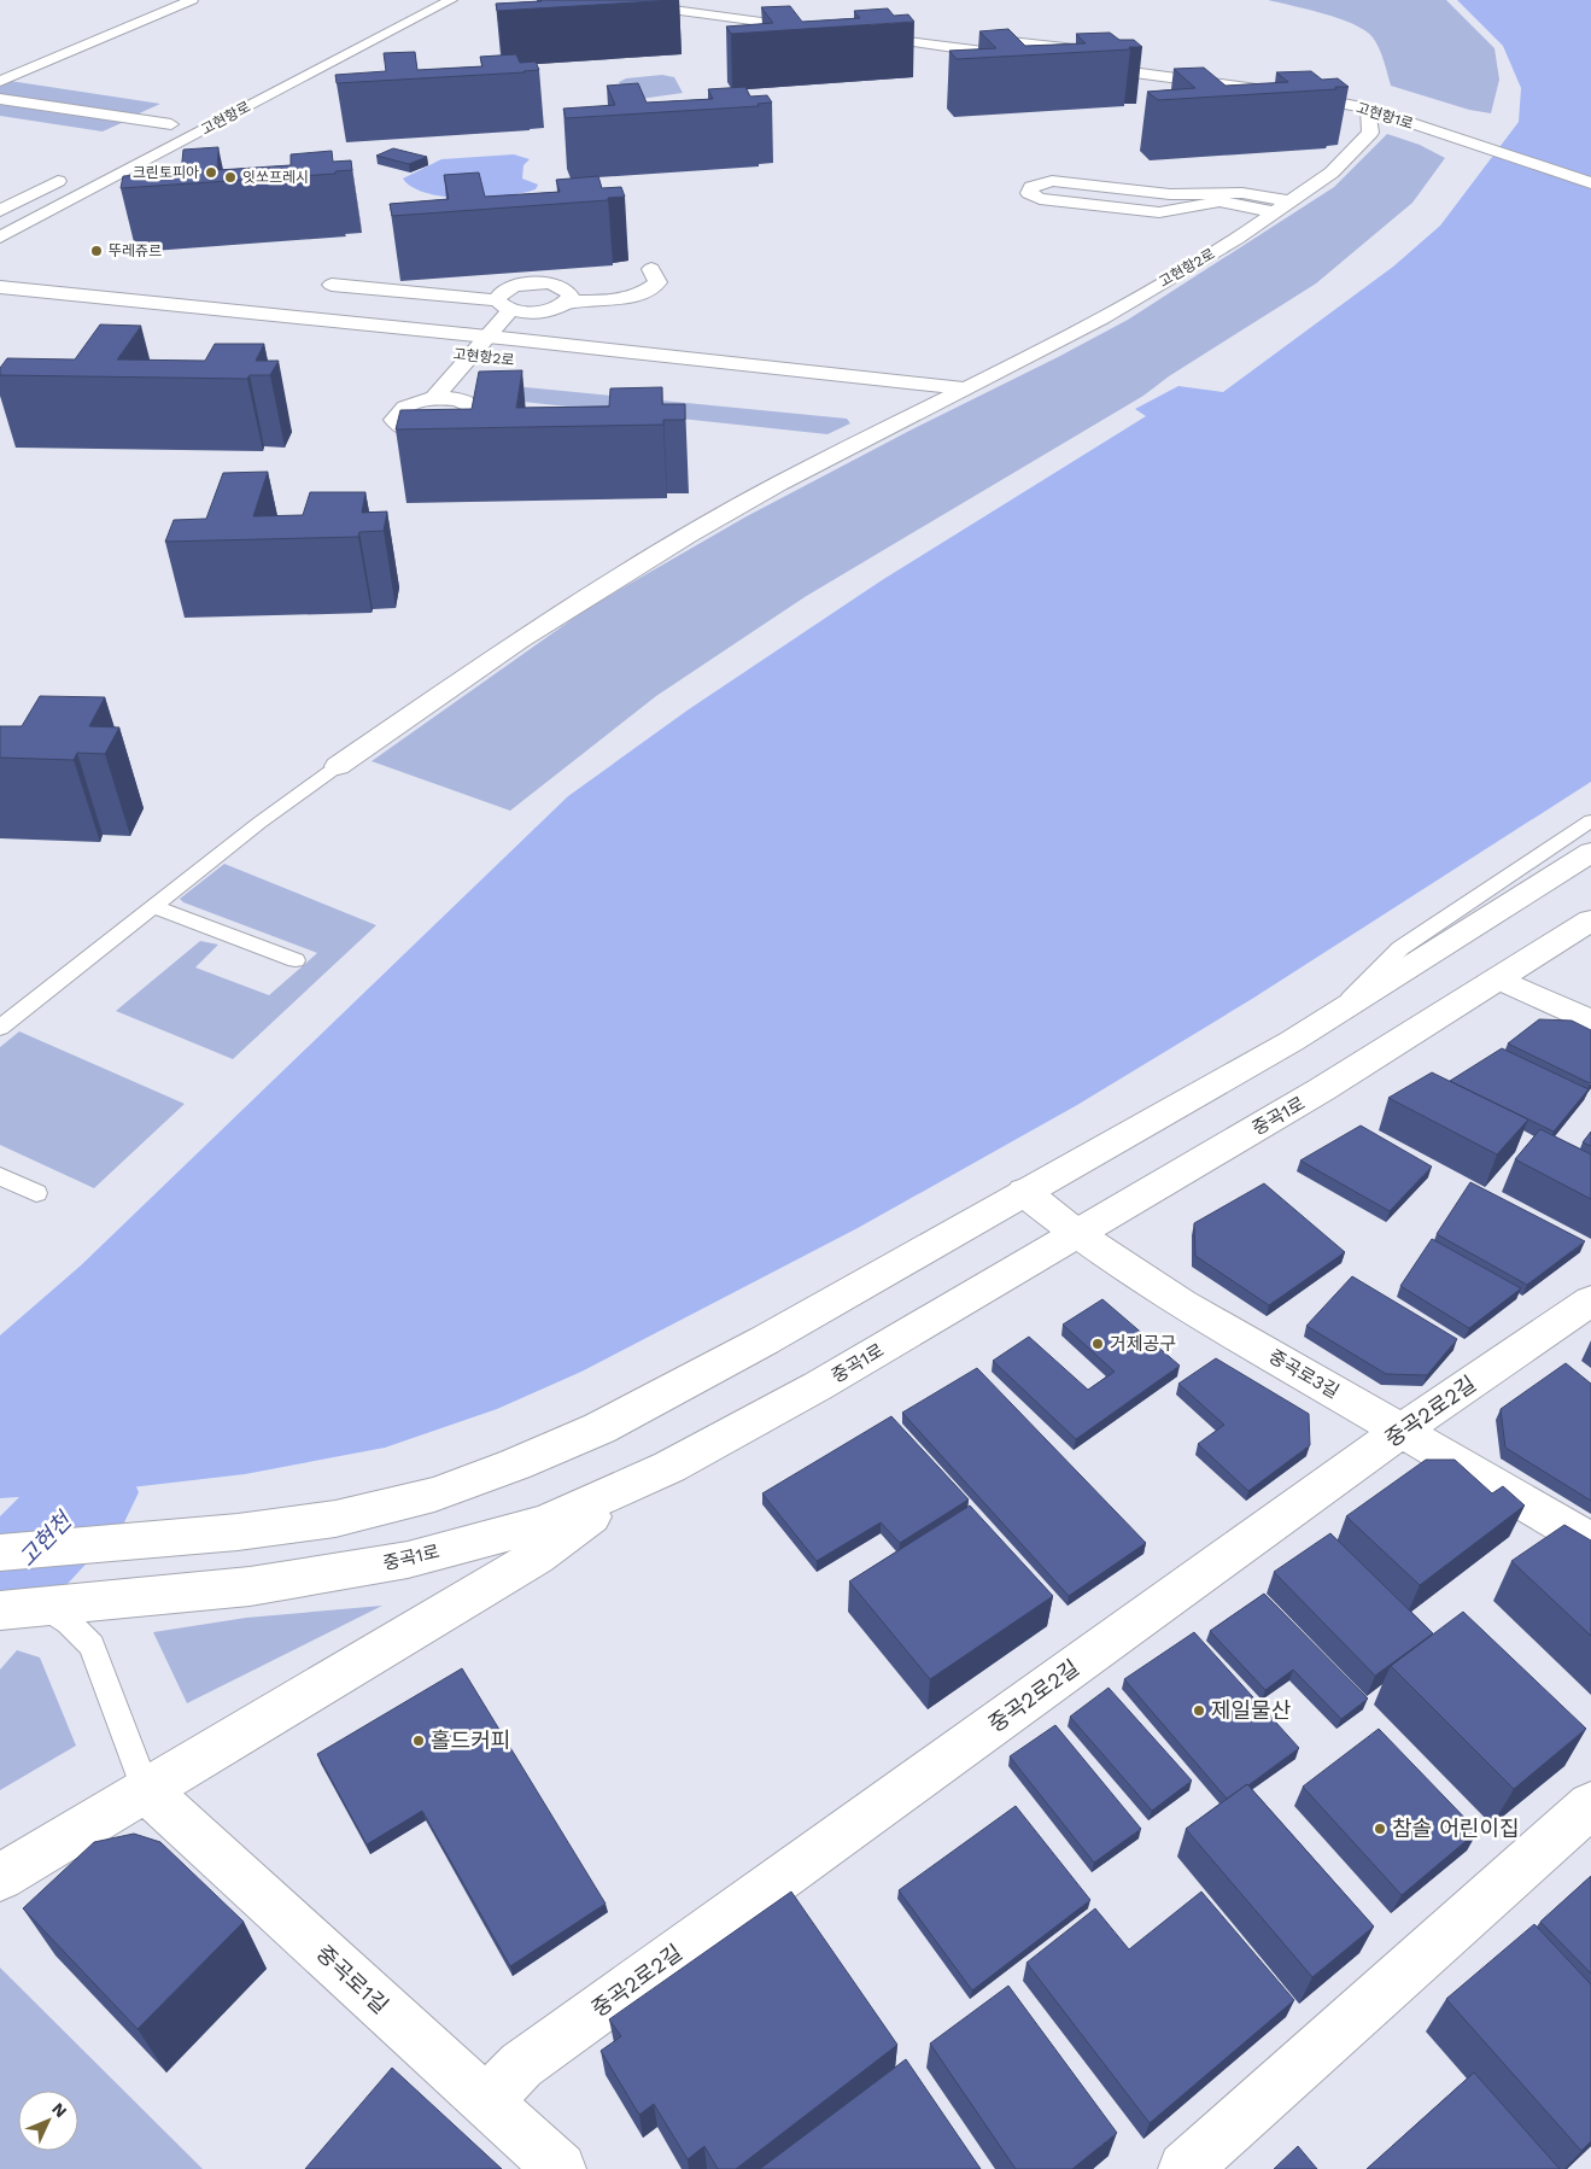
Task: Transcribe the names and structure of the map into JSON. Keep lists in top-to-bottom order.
{
  "streets": {
    "street": [
      "고현항1로",
      "고현항로",
      "고현항2로",
      "중곡1로",
      "중곡로3길",
      "중곡2로2길",
      "중곡로1길"
    ]
  },
  "crossings": [
    ["고현항1로", "고현항2로"],
    ["중곡1로", "중곡로3길"],
    ["중곡로3길", "중곡2로2길"],
    ["중곡2로2길", "중곡로1길"]
  ],
  "water": ["고현천"],
  "places": [
    "크린토피아",
    "잇쏘프레시",
    "뚜레쥬르",
    "거제공구",
    "제일물산",
    "홀드커피",
    "참솔 어린이집"
  ],
  "north": "top right"
}
